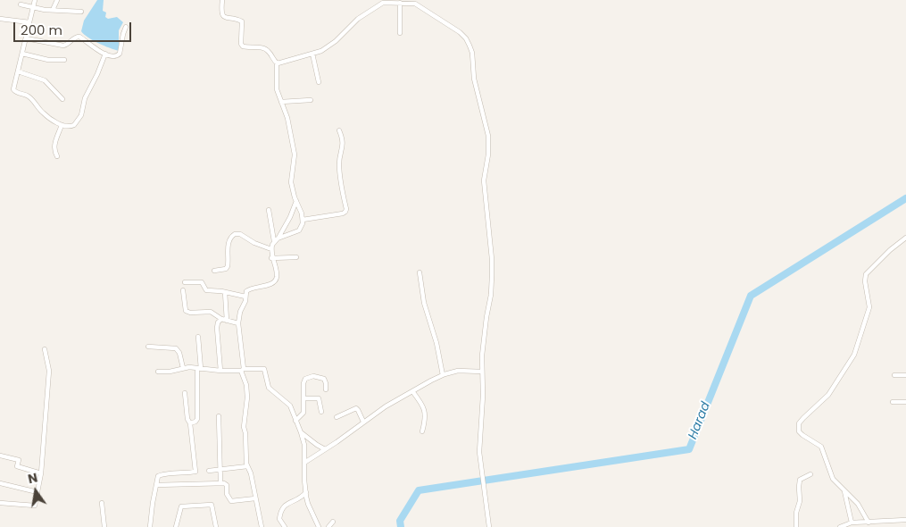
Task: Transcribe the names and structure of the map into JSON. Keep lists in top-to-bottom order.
{
  "water": ["Harad"],
  "scale_bar": "200 m",
  "north": "top"
}
